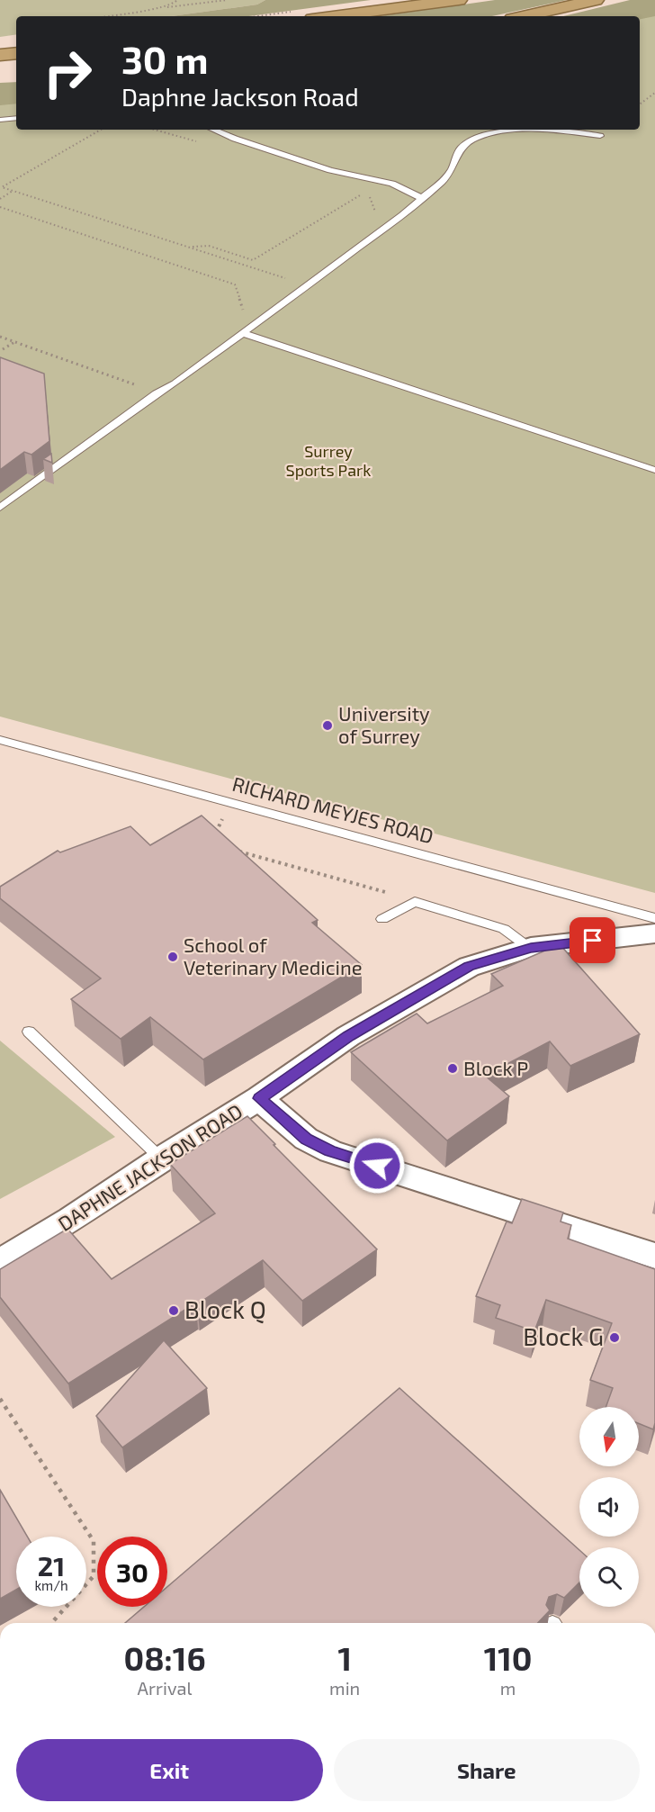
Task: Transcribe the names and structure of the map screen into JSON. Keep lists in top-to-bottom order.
{
  "streets": {
    "street": ["DAPHNE JACKSON ROAD"],
    "lane": ["RICHARD MEYJES ROAD"]
  },
  "parks": ["Surrey Sports Park"],
  "places": [
    "University of Surrey",
    "School of Veterinary Medicine",
    "Block P",
    "Block Q",
    "Block G"
  ],
  "north": "bottom",
  "page": {
    "turn": ["30 m", "Daphne Jackson Road"],
    "speed": "21 km/h",
    "limit": "30",
    "eta": [
      "08:16",
      "Arrival",
      "1",
      "min",
      "110",
      "m"
    ],
    "buttons": ["Exit", "Share"]
  }
}
